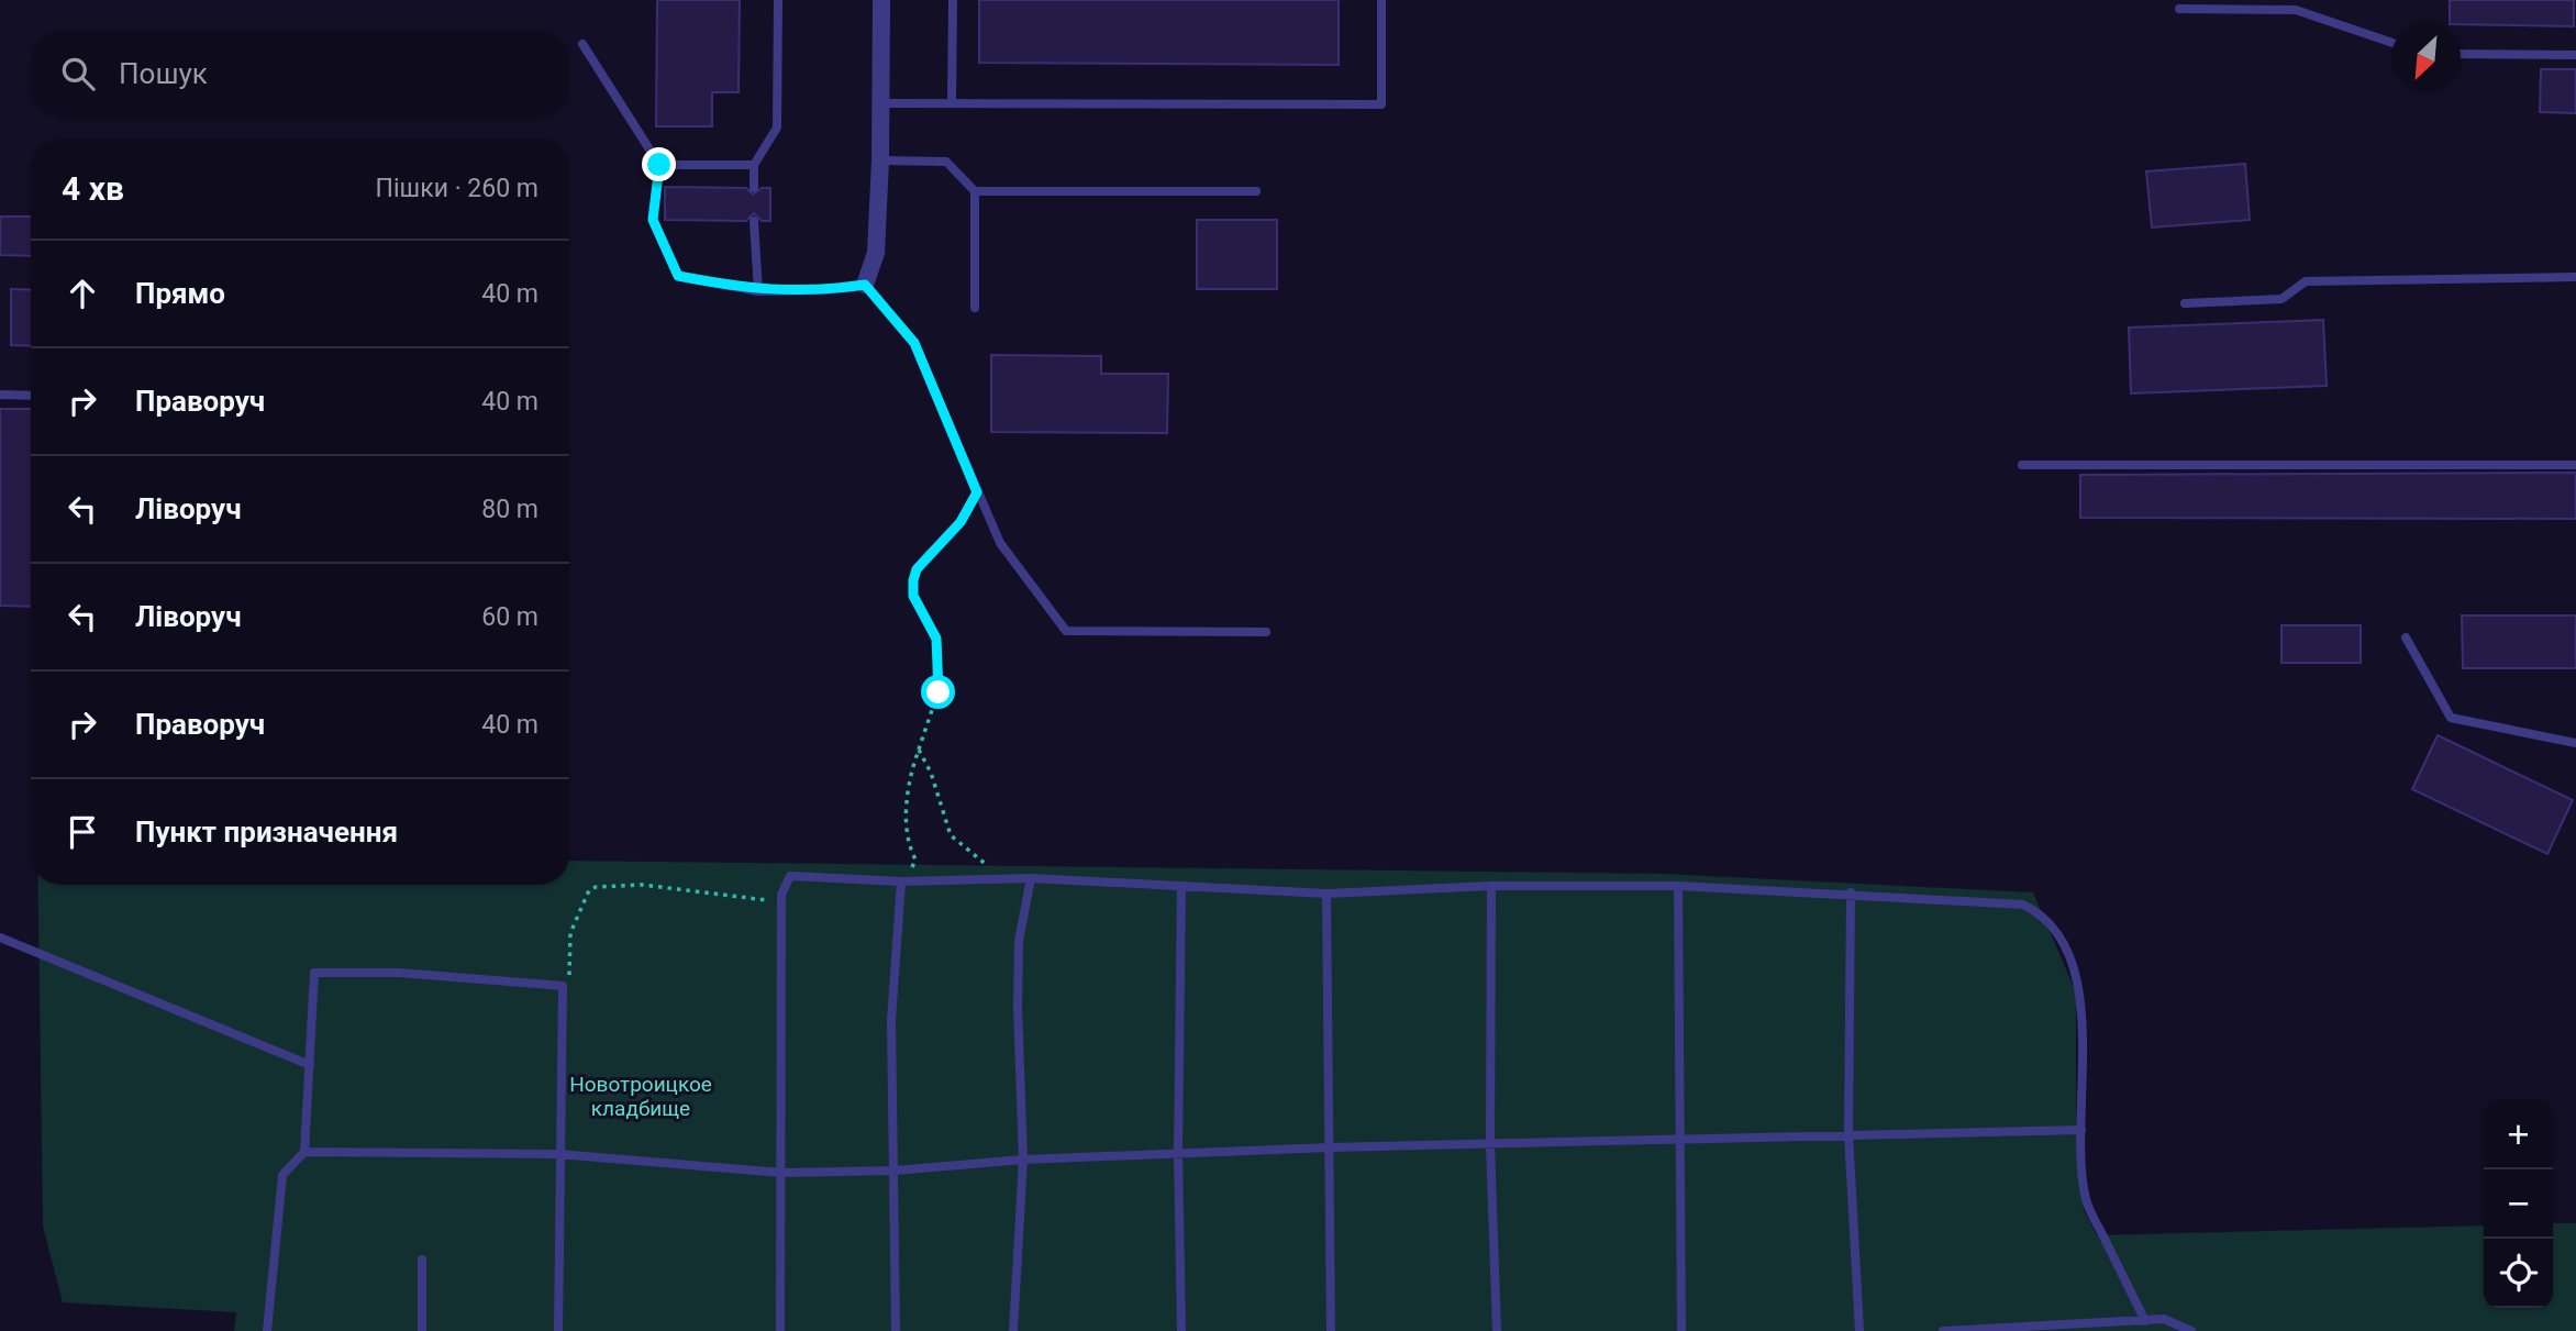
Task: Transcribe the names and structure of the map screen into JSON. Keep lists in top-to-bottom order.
{
  "parks": ["Новотроицкое кладбище"],
  "north": "bottom left",
  "page": {
    "search": "Пошук",
    "heading": ["4 хв", "Пішки · 260 m"],
    "list": [
      ["Прямо", "40 m"],
      ["Праворуч", "40 m"],
      ["Ліворуч", "80 m"],
      ["Ліворуч", "60 m"],
      ["Праворуч", "40 m"],
      "Пункт призначення"
    ],
    "map_buttons": ["+", "−"]
  }
}
